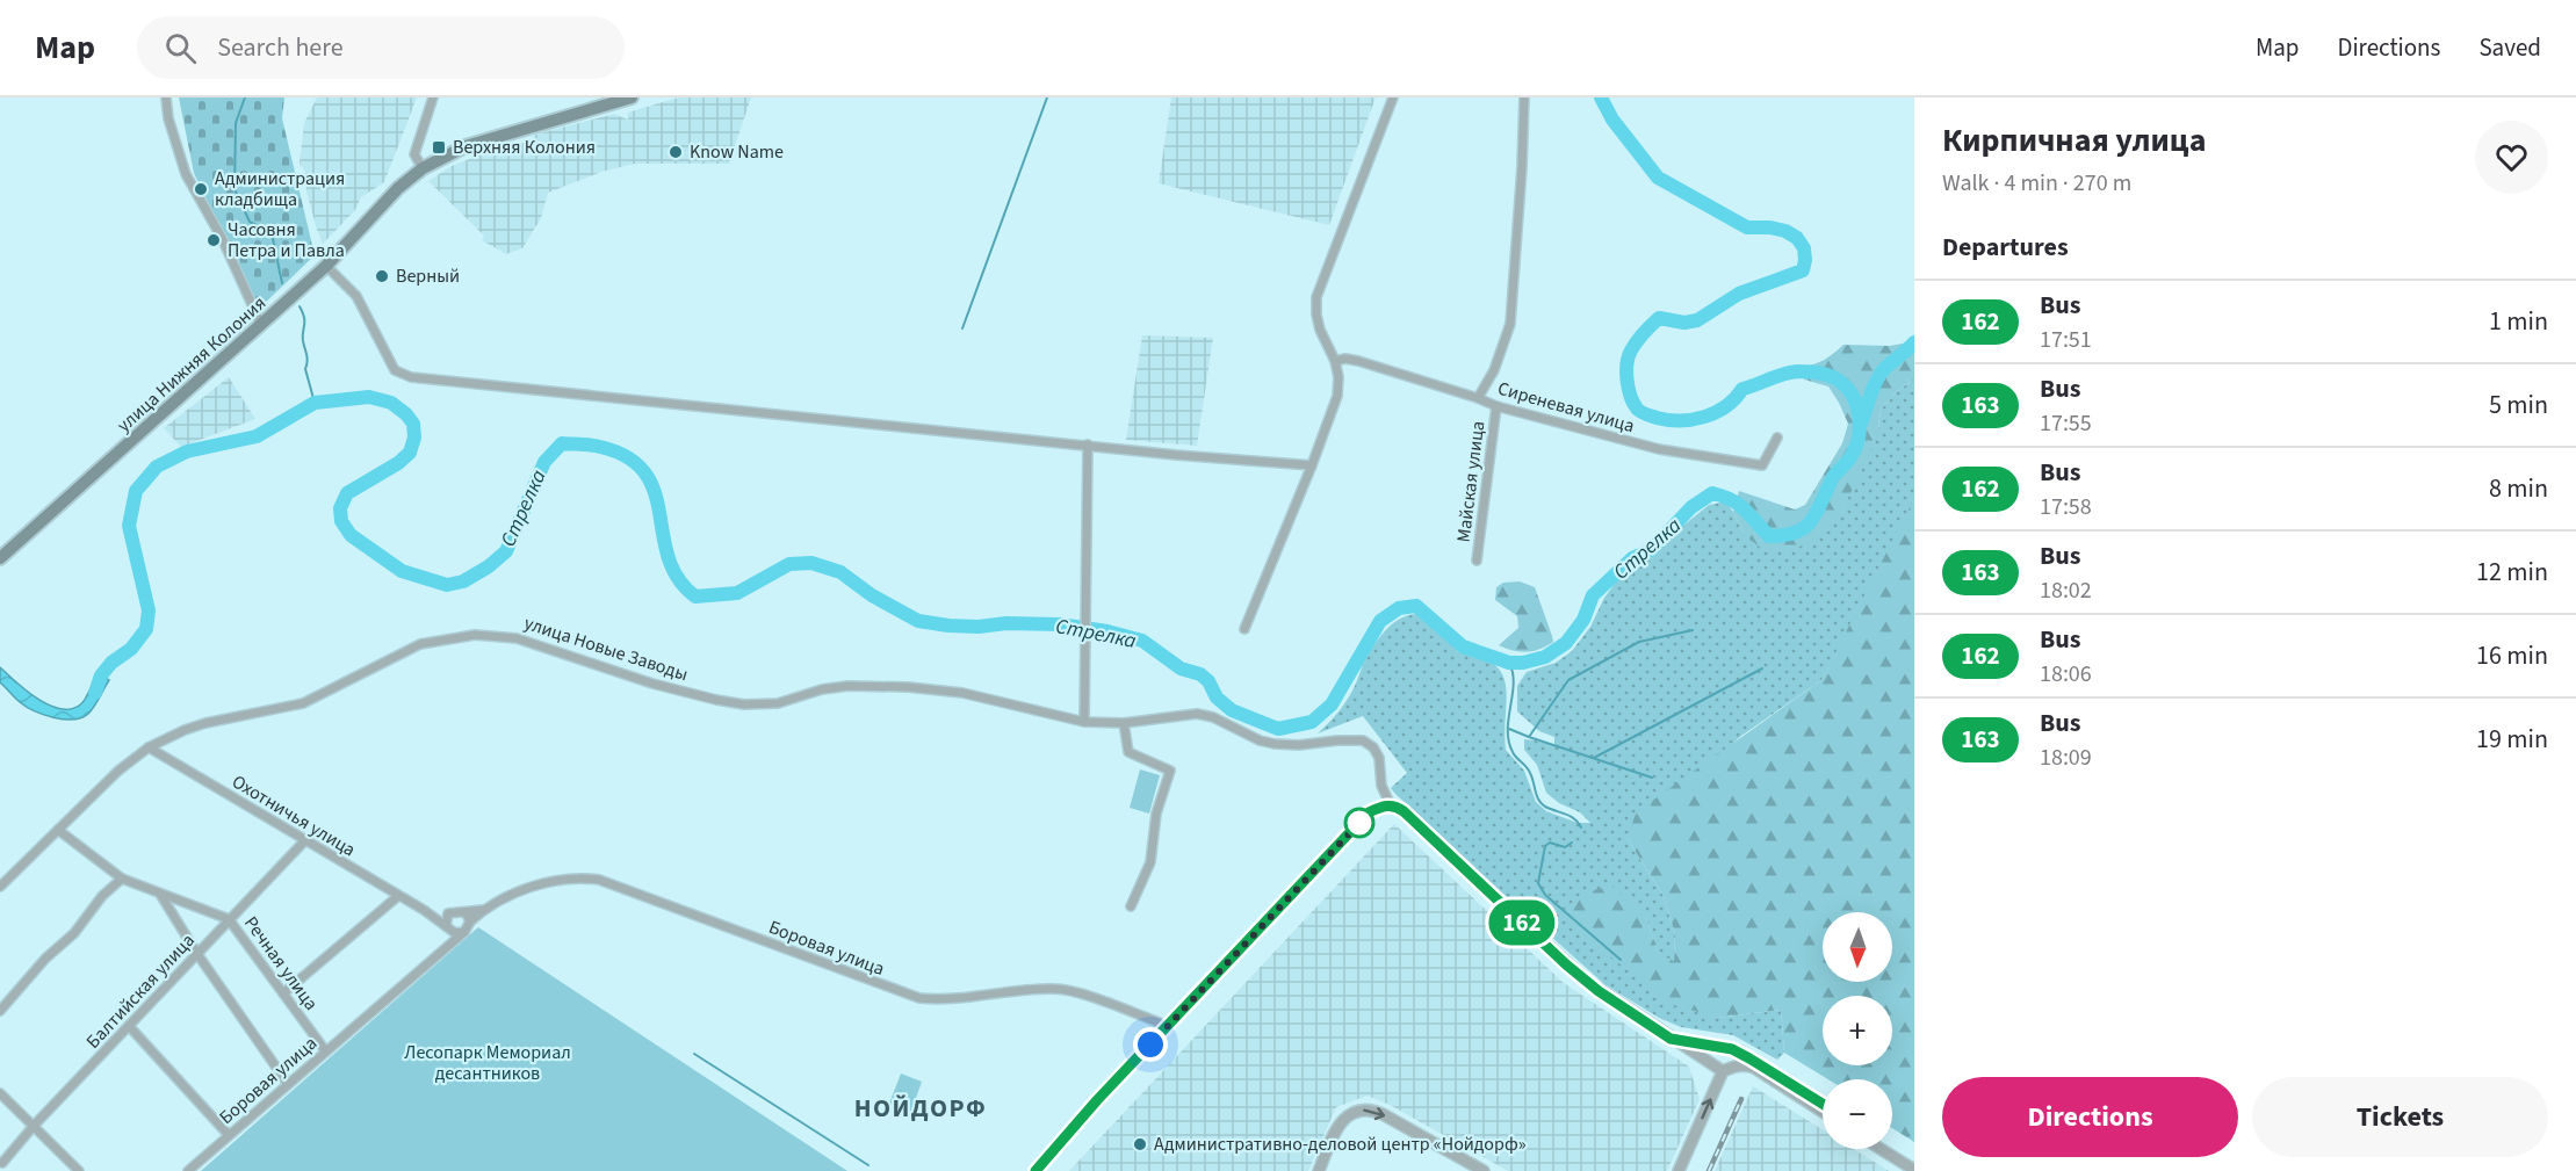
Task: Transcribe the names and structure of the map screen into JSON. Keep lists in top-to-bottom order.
{
  "streets": {
    "main road": ["улица Нижняя Колония"],
    "street": [
      "Сиреневая улица",
      "Майская улица",
      "улица Новые Заводы",
      "Охотничья улица",
      "Боровая улица",
      "Речная улица",
      "Балтийская улица"
    ]
  },
  "crossings": [
    ["Сиреневая улица", "Майская улица"],
    ["улица Новые Заводы", "Охотничья улица"],
    ["улица Новые Заводы", "Речная улица"],
    ["Охотничья улица", "Боровая улица"],
    ["Охотничья улица", "Балтийская улица"],
    ["Боровая улица", "Речная улица"],
    ["Речная улица", "Балтийская улица"]
  ],
  "districts": ["НОЙДОРФ"],
  "water": ["Стрелка"],
  "parks": ["Лесопарк Мемориал десантников"],
  "places": {
    "transit": ["Верхняя Колония"],
    "other": [
      "Know Name",
      "Администрация кладбища",
      "Часовня Петра и Павла",
      "Верный",
      "Административно-деловой центр «Нойдорф»"
    ]
  },
  "lines": ["bus line 162"],
  "north": "bottom",
  "page": {
    "header": "Map",
    "search": "Search here",
    "nav": ["Map", "Directions", "Saved"],
    "on_map": "162",
    "heading": [
      ["Кирпичная улица", "Walk · 4 min · 270 m"],
      "Departures"
    ],
    "list": [
      {
        "mark": "162",
        "name": "Bus",
        "note": "17:51",
        "value": "1 min"
      },
      {
        "mark": "163",
        "name": "Bus",
        "note": "17:55",
        "value": "5 min"
      },
      {
        "mark": "162",
        "name": "Bus",
        "note": "17:58",
        "value": "8 min"
      },
      {
        "mark": "163",
        "name": "Bus",
        "note": "18:02",
        "value": "12 min"
      },
      {
        "mark": "162",
        "name": "Bus",
        "note": "18:06",
        "value": "16 min"
      },
      {
        "mark": "163",
        "name": "Bus",
        "note": "18:09",
        "value": "19 min"
      }
    ],
    "map_buttons": ["+", "−"],
    "buttons": ["Directions", "Tickets"]
  }
}
